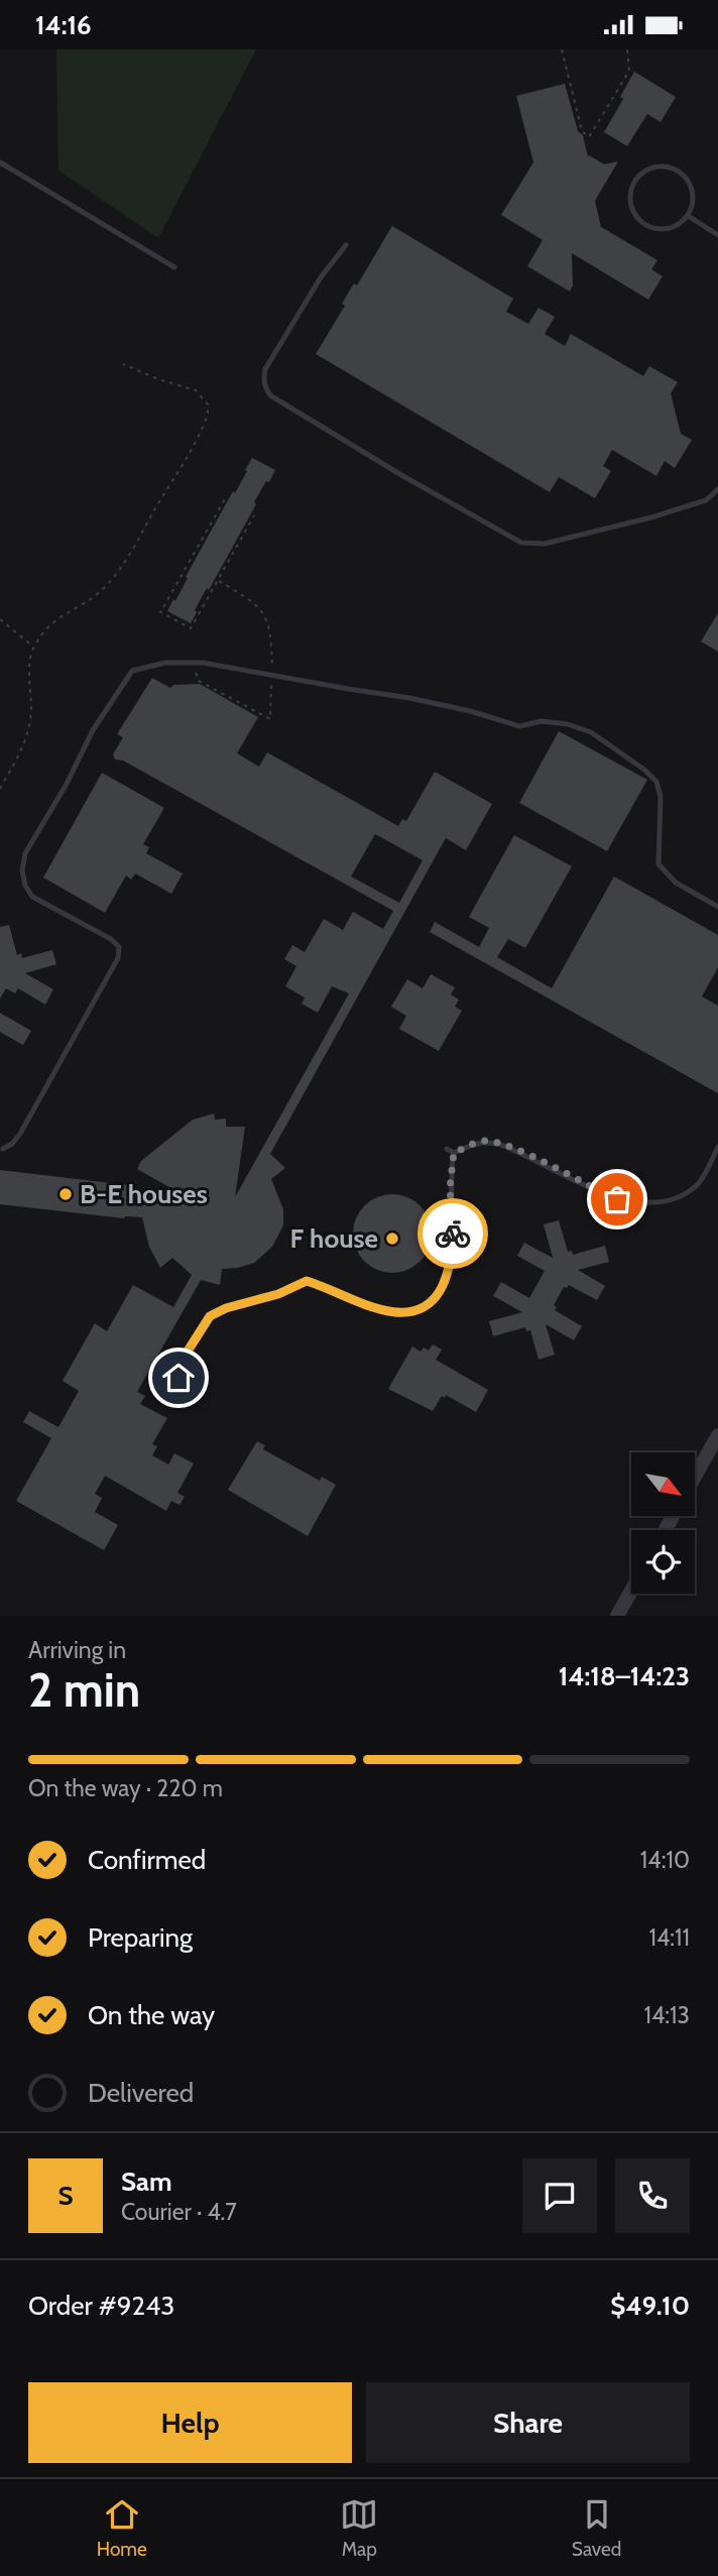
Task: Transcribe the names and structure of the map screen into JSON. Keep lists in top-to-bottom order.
{
  "places": ["B-E houses", "F house"],
  "north": "bottom right",
  "page": {
    "status": "14:16",
    "heading": ["2 min", "Arriving in", "14:18–14:23"],
    "panel": [
      "Sam",
      "Courier · 4.7",
      "Order #9243",
      "$49.10"
    ],
    "bar": "On the way · 220 m",
    "list": [
      ["Confirmed", "14:10"],
      ["Preparing", "14:11"],
      ["On the way", "14:13"],
      "Delivered"
    ],
    "round": "S",
    "buttons": ["Help", "Share"],
    "tabs": ["Home", "Map", "Saved"]
  }
}
